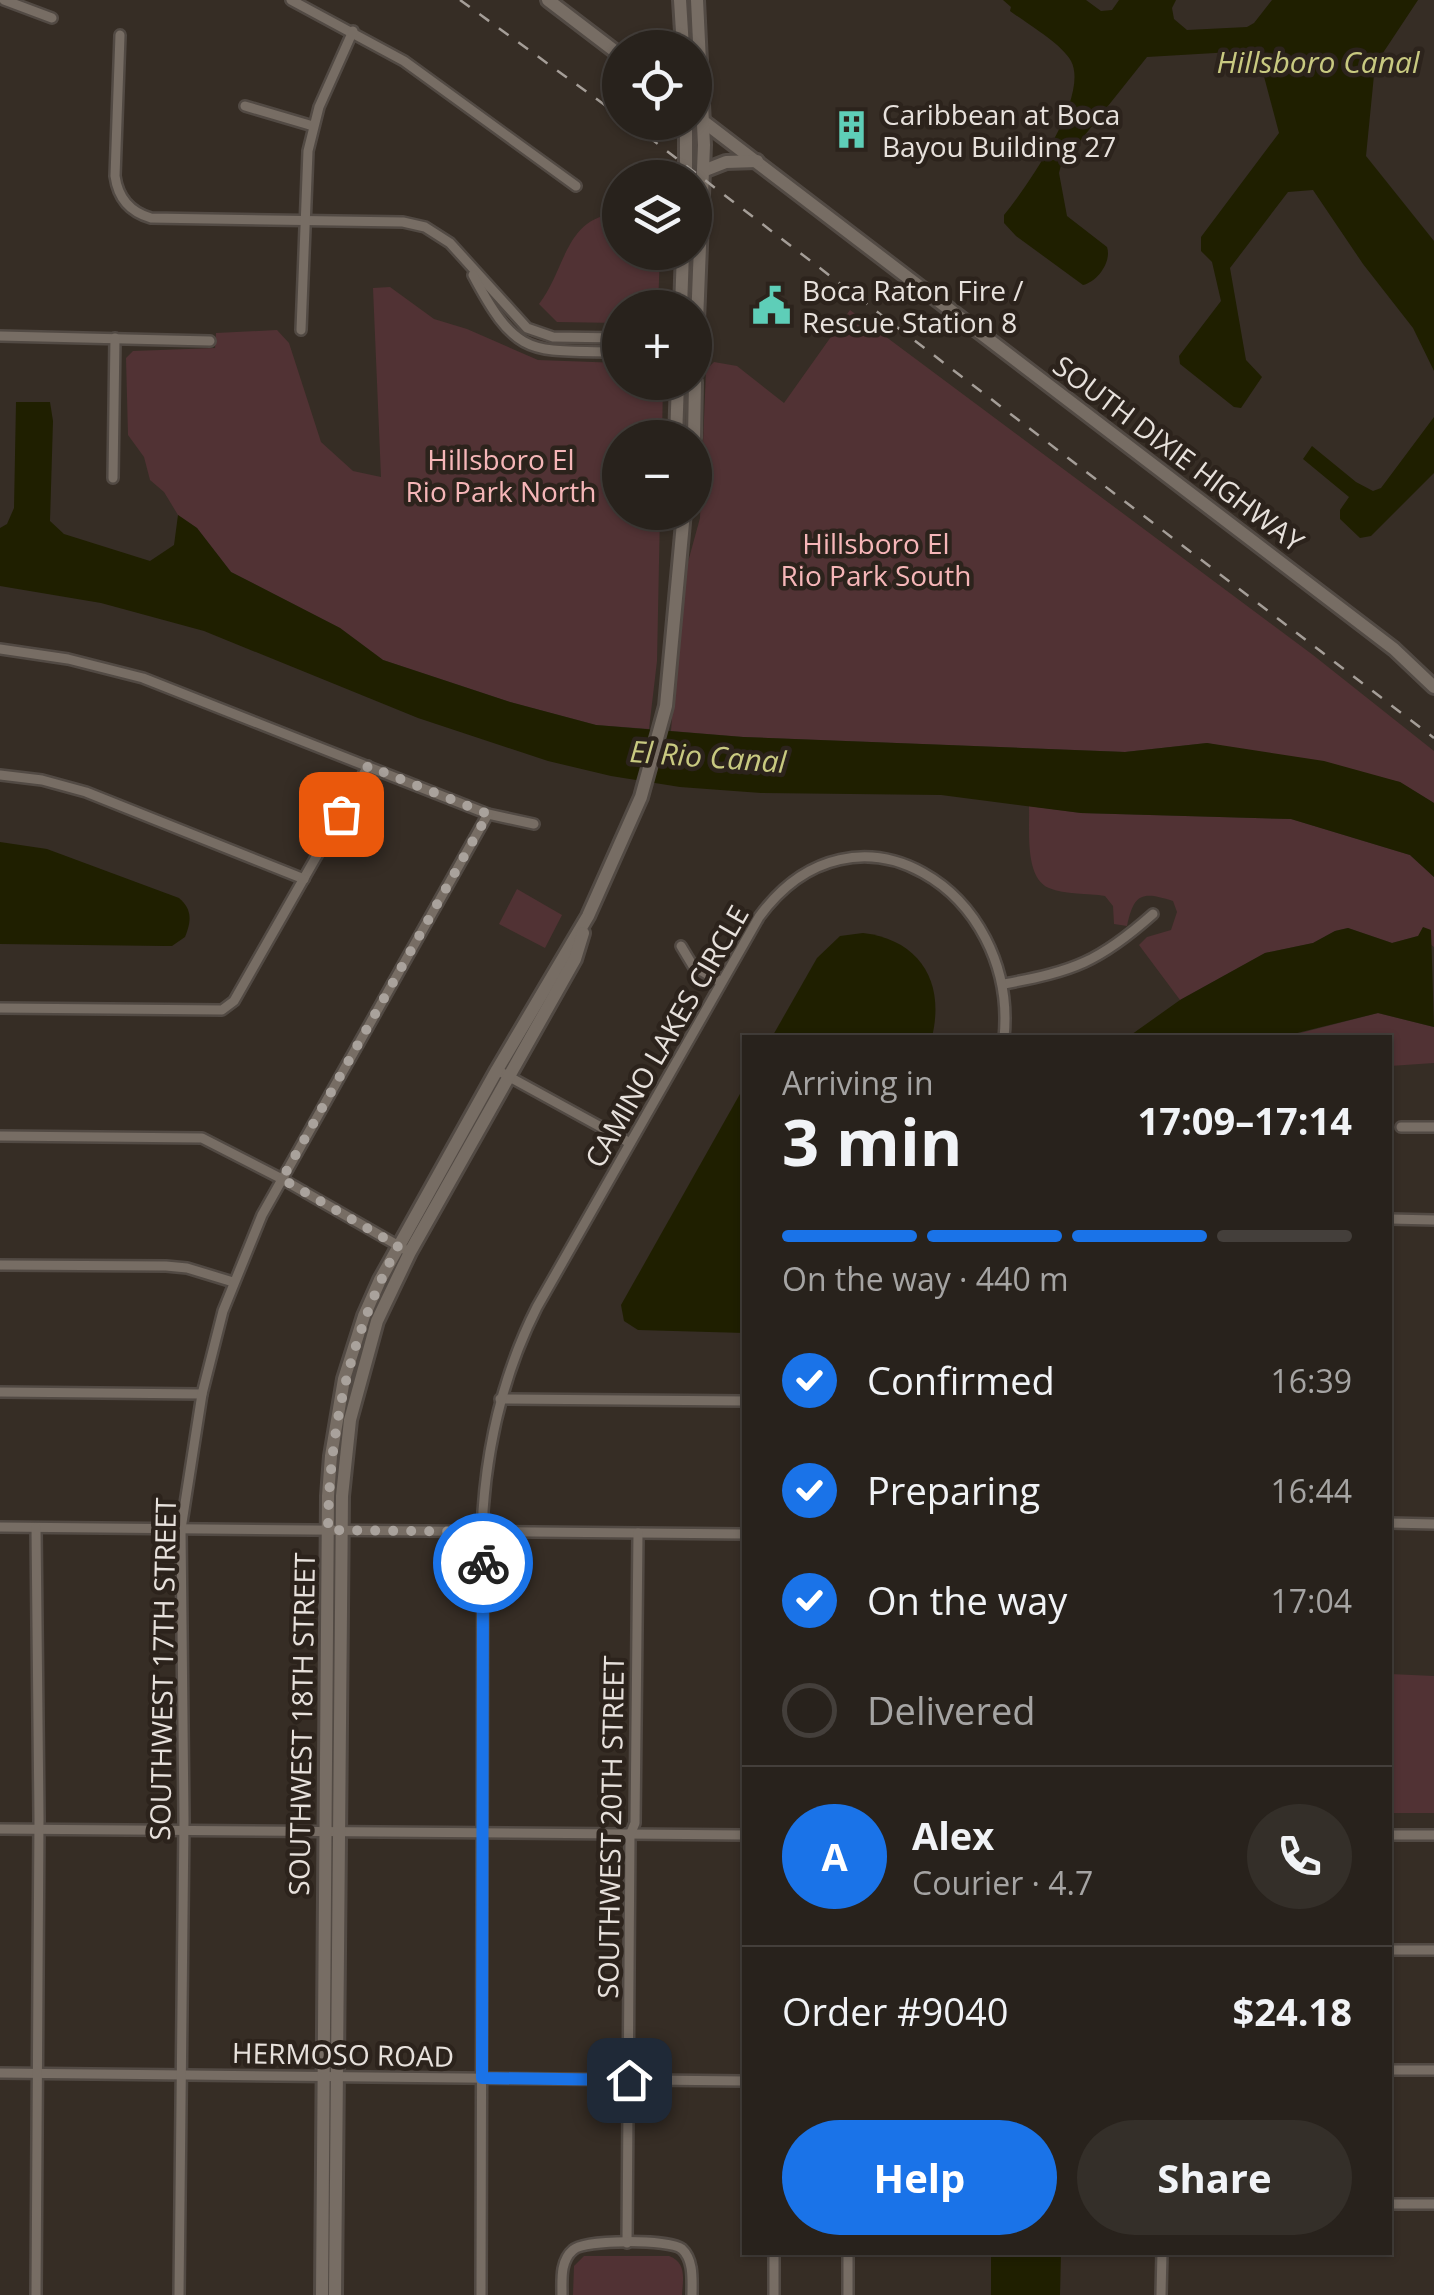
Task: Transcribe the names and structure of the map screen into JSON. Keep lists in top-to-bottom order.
{
  "streets": {
    "main road": ["SOUTH DIXIE HIGHWAY", "SOUTHWEST 18TH STREET"],
    "street": [
      "CAMINO LAKES CIRCLE",
      "SOUTHWEST 17TH STREET",
      "SOUTHWEST 20TH STREET",
      "HERMOSO ROAD"
    ]
  },
  "crossings": [
    ["CAMINO LAKES CIRCLE", "HERMOSO ROAD"],
    ["SOUTHWEST 17TH STREET", "HERMOSO ROAD"],
    ["SOUTHWEST 18TH STREET", "HERMOSO ROAD"],
    ["SOUTHWEST 20TH STREET", "HERMOSO ROAD"]
  ],
  "water": ["Hillsboro Canal", "El Rio Canal"],
  "parks": ["Hillsboro El Rio Park North", "Hillsboro El Rio Park South"],
  "places": {
    "building": ["Caribbean at Boca Bayou Building 27"],
    "public building": ["Boca Raton Fire / Rescue Station 8"]
  },
  "page": {
    "map_buttons": ["+", "−"],
    "heading": ["3 min", "Arriving in", "17:09–17:14"],
    "panel": [
      "Alex",
      "Courier · 4.7",
      "Order #9040",
      "$24.18"
    ],
    "bar": "On the way · 440 m",
    "list": [
      ["Confirmed", "16:39"],
      ["Preparing", "16:44"],
      ["On the way", "17:04"],
      "Delivered"
    ],
    "round": "A",
    "buttons": ["Help", "Share"]
  }
}
